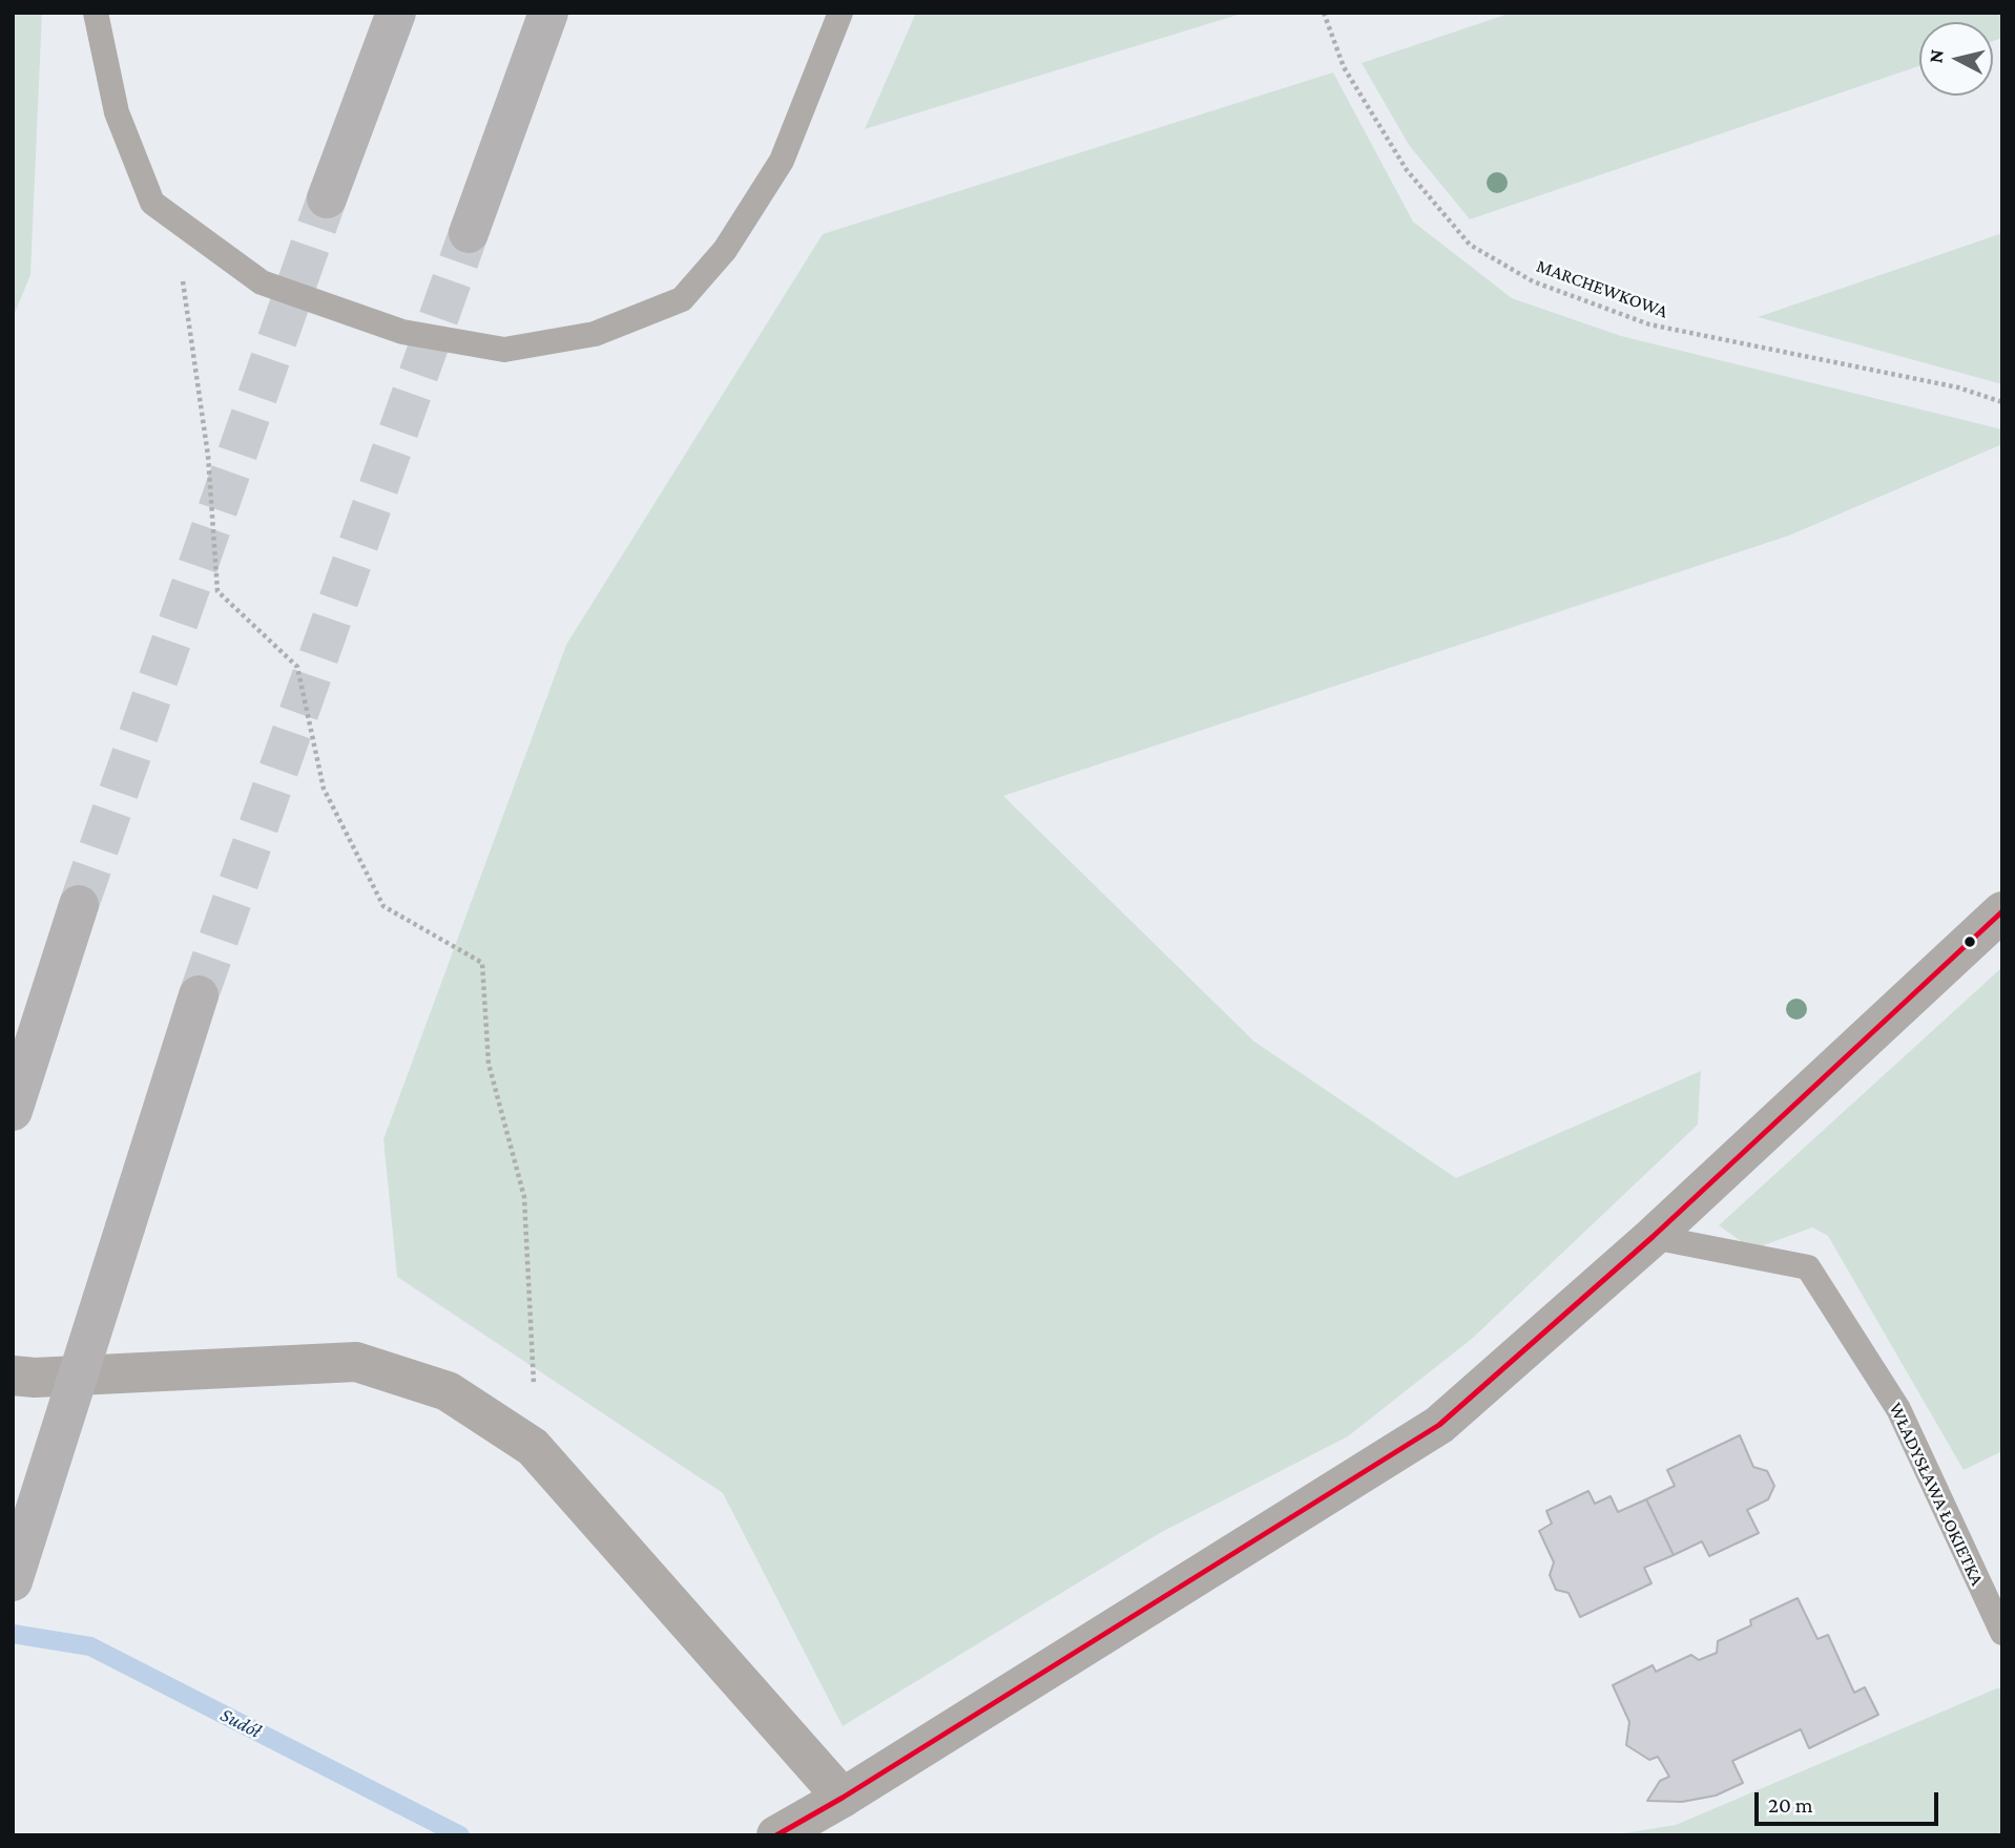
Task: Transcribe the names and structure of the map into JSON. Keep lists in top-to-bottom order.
{
  "streets": {
    "lane": ["WŁADYSŁAWA ŁOKIETKA"],
    "path": ["MARCHEWKOWA"]
  },
  "water": ["Sudół"],
  "scale_bar": "20 m",
  "north": "left"
}
